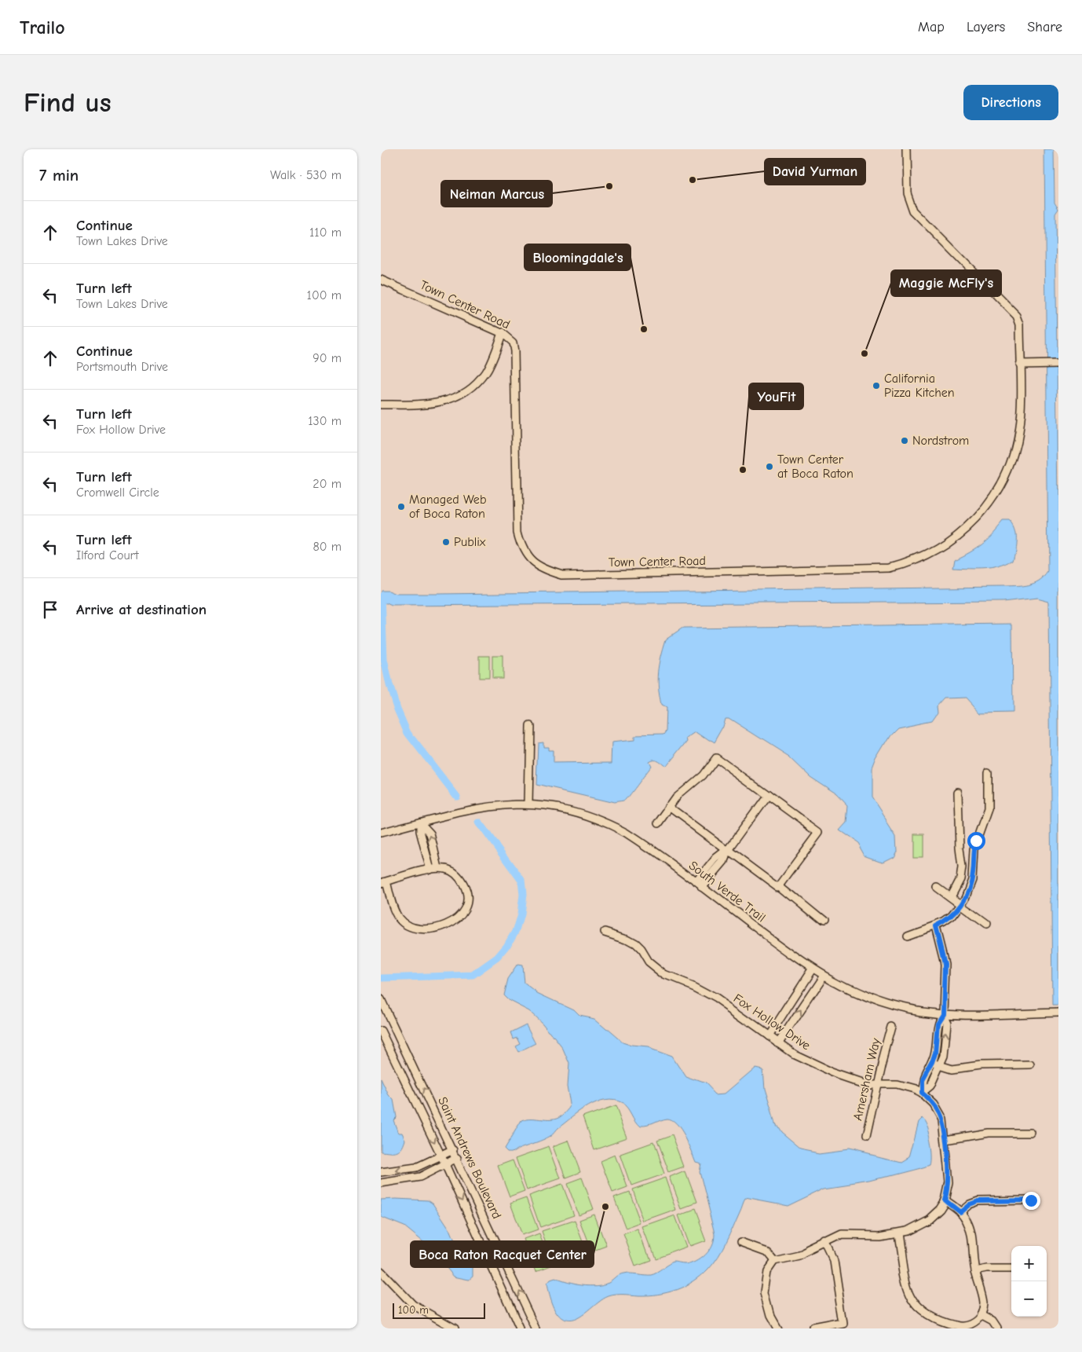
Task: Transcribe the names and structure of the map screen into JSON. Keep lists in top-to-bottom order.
{
  "streets": {
    "street": [
      "Town Center Road",
      "South Verde Trail",
      "Fox Hollow Drive",
      "Amersham Way",
      "Saint Andrews Boulevard"
    ]
  },
  "crossings": [
    ["Fox Hollow Drive", "Amersham Way"]
  ],
  "places": [
    "David Yurman",
    "Neiman Marcus",
    "Bloomingdale's",
    "Maggie McFly's",
    "California Pizza Kitchen",
    "Nordstrom",
    "Town Center at Boca Raton",
    "YouFit",
    "Managed Web of Boca Raton",
    "Publix",
    "Boca Raton Racquet Center"
  ],
  "scale_bar": "100 m",
  "page": {
    "header": "Trailo",
    "nav": ["Map", "Layers", "Share"],
    "buttons": "Directions",
    "title": "Find us",
    "heading": ["7 min", "Walk · 530 m"],
    "list": [
      ["Continue", "Town Lakes Drive", "110 m"],
      ["Turn left", "Town Lakes Drive", "100 m"],
      ["Continue", "Portsmouth Drive", "90 m"],
      ["Turn left", "Fox Hollow Drive", "130 m"],
      ["Turn left", "Cromwell Circle", "20 m"],
      ["Turn left", "Ilford Court", "80 m"],
      "Arrive at destination"
    ],
    "map_buttons": ["+", "−"],
    "scale": "100 m"
  }
}
